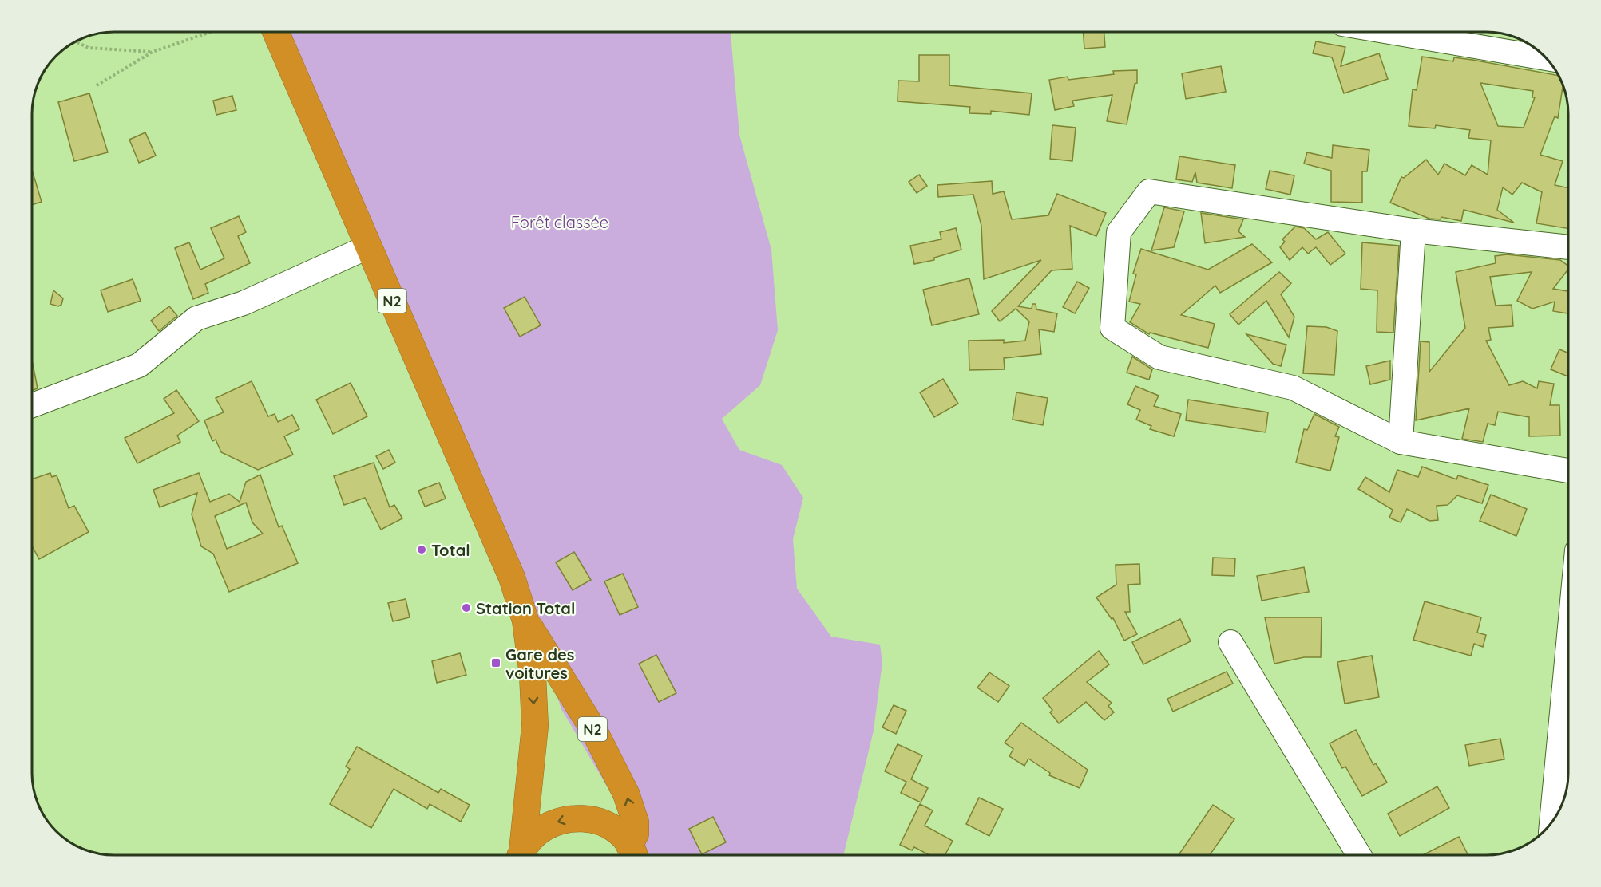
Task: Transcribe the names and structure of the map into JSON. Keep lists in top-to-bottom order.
{
  "streets": {
    "highway": ["N2"]
  },
  "parks": ["Forêt classée"],
  "places": {
    "other": ["Total", "Station Total"],
    "transit": ["Gare des voitures"]
  }
}
